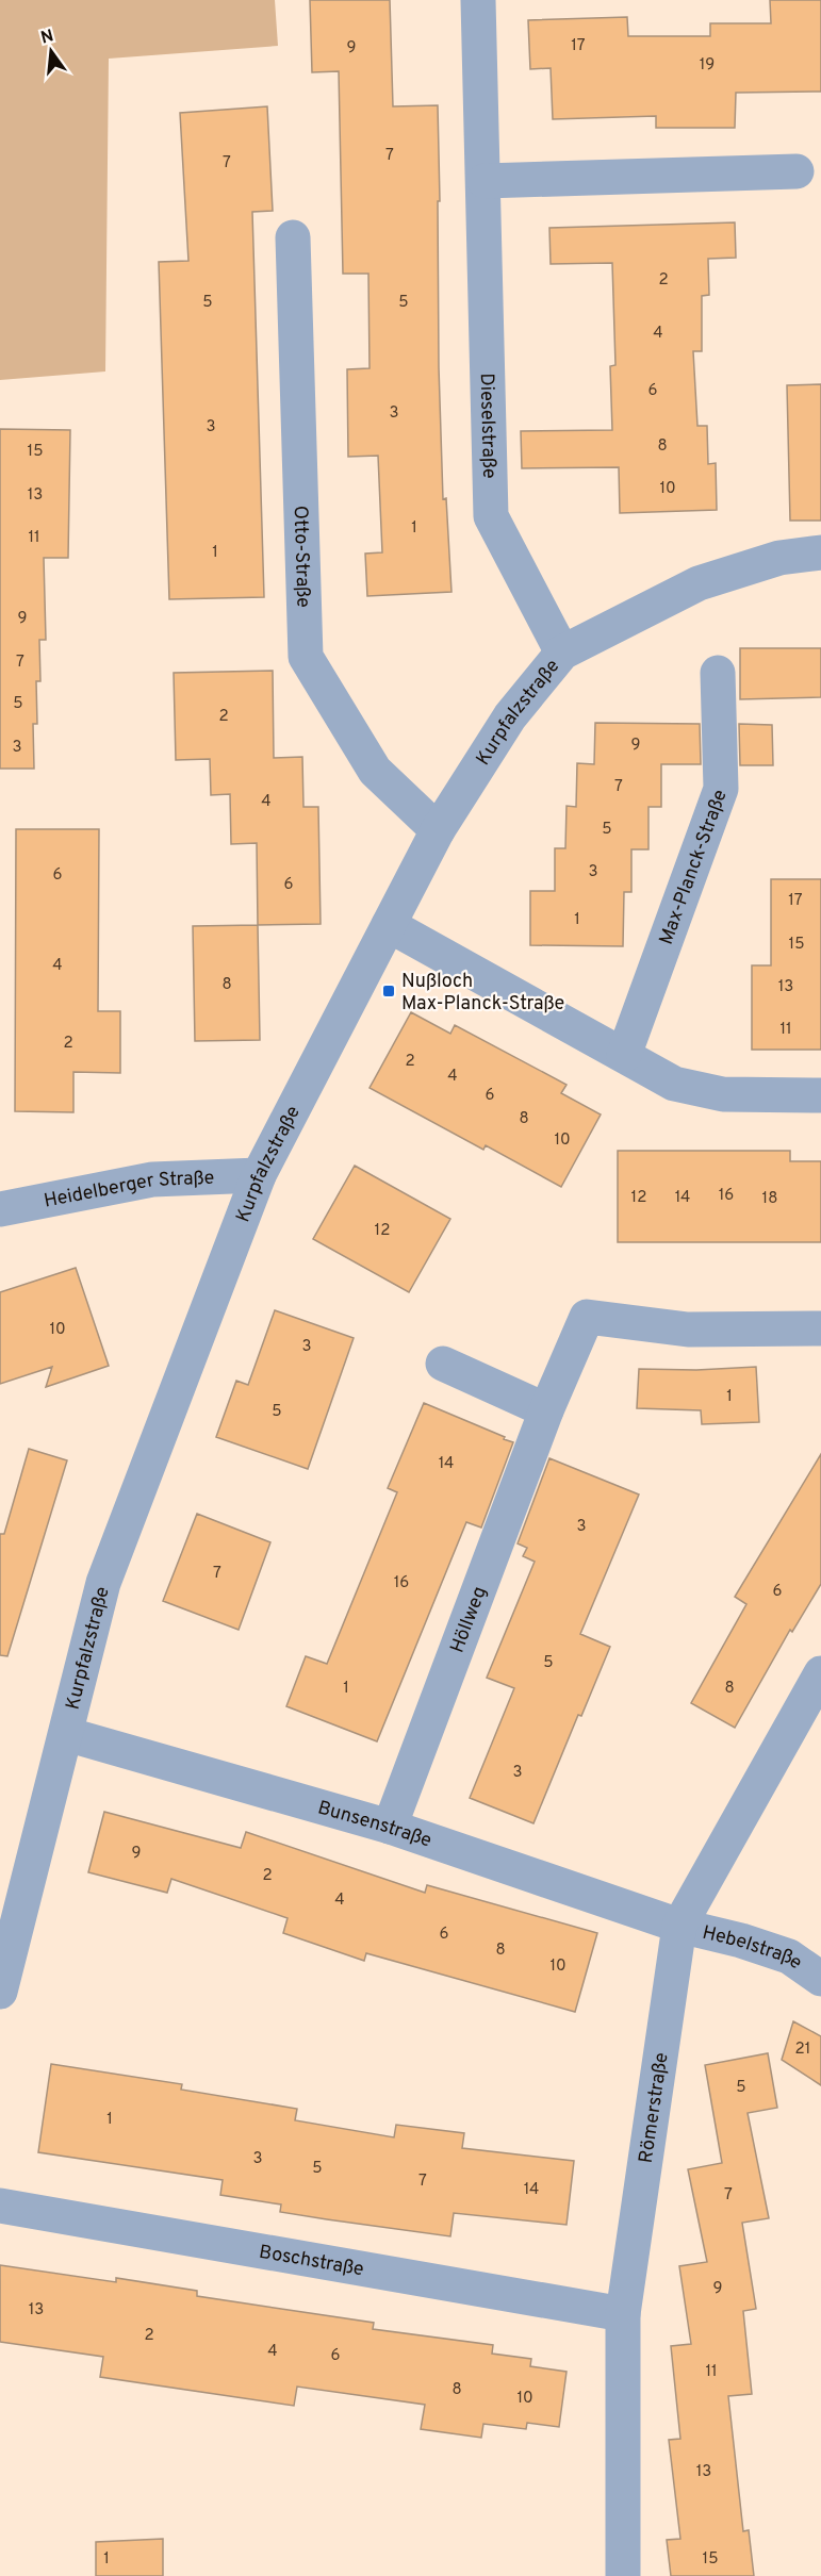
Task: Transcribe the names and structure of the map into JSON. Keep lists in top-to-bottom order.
{
  "streets": {
    "street": [
      "Dieselstraße",
      "Otto-Straße",
      "Kurpfalzstraße",
      "Max-Planck-Straße",
      "Heidelberger Straße",
      "Höllweg",
      "Bunsenstraße",
      "Hebelstraße",
      "Römerstraße",
      "Boschstraße"
    ]
  },
  "crossings": [
    ["Dieselstraße", "Kurpfalzstraße"],
    ["Otto-Straße", "Kurpfalzstraße"],
    ["Kurpfalzstraße", "Heidelberger Straße"],
    ["Kurpfalzstraße", "Bunsenstraße"],
    ["Höllweg", "Bunsenstraße"],
    ["Bunsenstraße", "Hebelstraße"],
    ["Bunsenstraße", "Römerstraße"],
    ["Hebelstraße", "Römerstraße"],
    ["Römerstraße", "Boschstraße"]
  ],
  "places": {
    "transit": ["Nußloch Max-Planck-Straße"]
  },
  "house_numbers": [
    "17",
    "9",
    "19",
    "7",
    "7",
    "2",
    "5",
    "5",
    "4",
    "6",
    "3",
    "3",
    "8",
    "15",
    "10",
    "13",
    "1",
    "11",
    "1",
    "9",
    "7",
    "5",
    "2",
    "9",
    "3",
    "7",
    "4",
    "5",
    "3",
    "6",
    "6",
    "17",
    "1",
    "15",
    "4",
    "8",
    "13",
    "11",
    "2",
    "2",
    "4",
    "6",
    "8",
    "10",
    "16",
    "12",
    "14",
    "18",
    "12",
    "10",
    "3",
    "1",
    "5",
    "14",
    "3",
    "7",
    "16",
    "6",
    "5",
    "1",
    "8",
    "3",
    "9",
    "2",
    "4",
    "6",
    "8",
    "10",
    "21",
    "5",
    "1",
    "3",
    "5",
    "7",
    "14",
    "7",
    "9",
    "13",
    "2",
    "4",
    "6",
    "11",
    "8",
    "10",
    "13",
    "1",
    "15"
  ],
  "north": "top"
}
